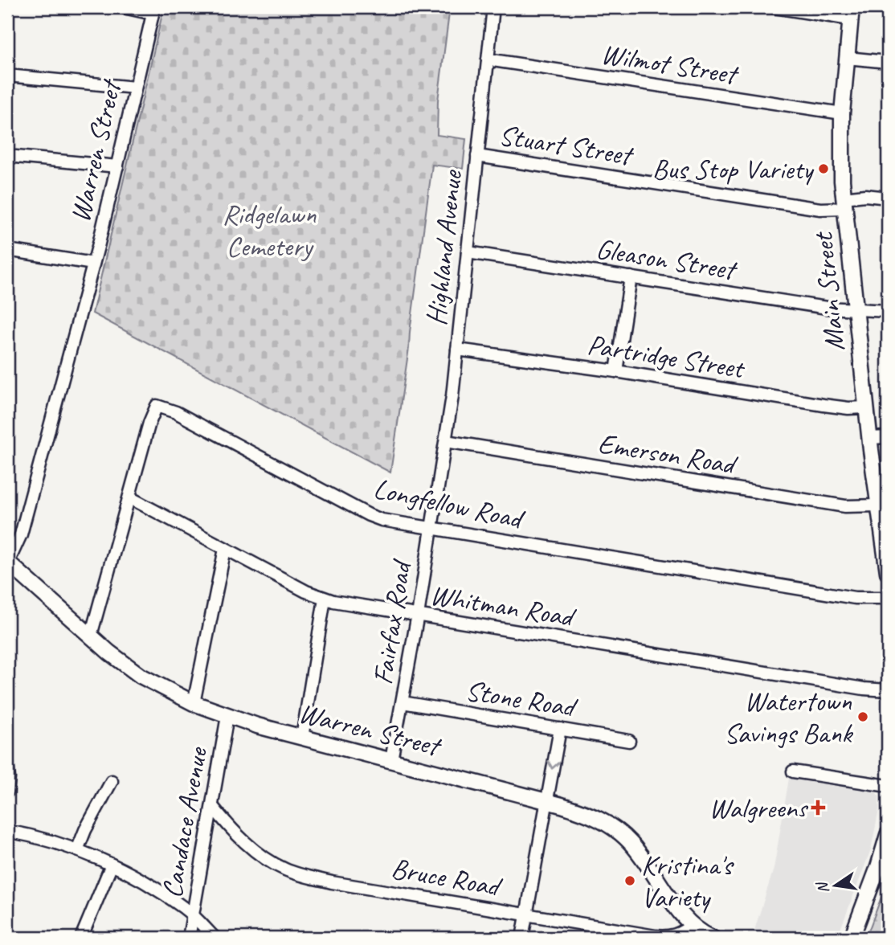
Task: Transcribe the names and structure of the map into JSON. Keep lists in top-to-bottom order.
{
  "streets": {
    "main road": ["Warren Street", "Main Street"],
    "street": [
      "Wilmot Street",
      "Stuart Street",
      "Highland Avenue",
      "Gleason Street",
      "Partridge Street",
      "Emerson Road",
      "Longfellow Road",
      "Whitman Road",
      "Fairfax Road",
      "Stone Road",
      "Candace Avenue",
      "Bruce Road"
    ]
  },
  "crossings": [
    ["Wilmot Street", "Highland Avenue"],
    ["Wilmot Street", "Main Street"],
    ["Stuart Street", "Highland Avenue"],
    ["Stuart Street", "Main Street"],
    ["Warren Street", "Longfellow Road"],
    ["Warren Street", "Fairfax Road"],
    ["Warren Street", "Candace Avenue"],
    ["Warren Street", "Bruce Road"],
    ["Highland Avenue", "Gleason Street"],
    ["Highland Avenue", "Partridge Street"],
    ["Highland Avenue", "Emerson Road"],
    ["Highland Avenue", "Fairfax Road"],
    ["Gleason Street", "Main Street"],
    ["Main Street", "Partridge Street"],
    ["Main Street", "Emerson Road"],
    ["Longfellow Road", "Whitman Road"],
    ["Longfellow Road", "Fairfax Road"],
    ["Whitman Road", "Fairfax Road"],
    ["Fairfax Road", "Stone Road"],
    ["Candace Avenue", "Bruce Road"]
  ],
  "parks": ["Ridgelawn Cemetery"],
  "places": {
    "other": ["Bus Stop Variety", "Watertown Savings Bank", "Kristina's Variety"],
    "health": ["Walgreens"]
  },
  "north": "left"
}
